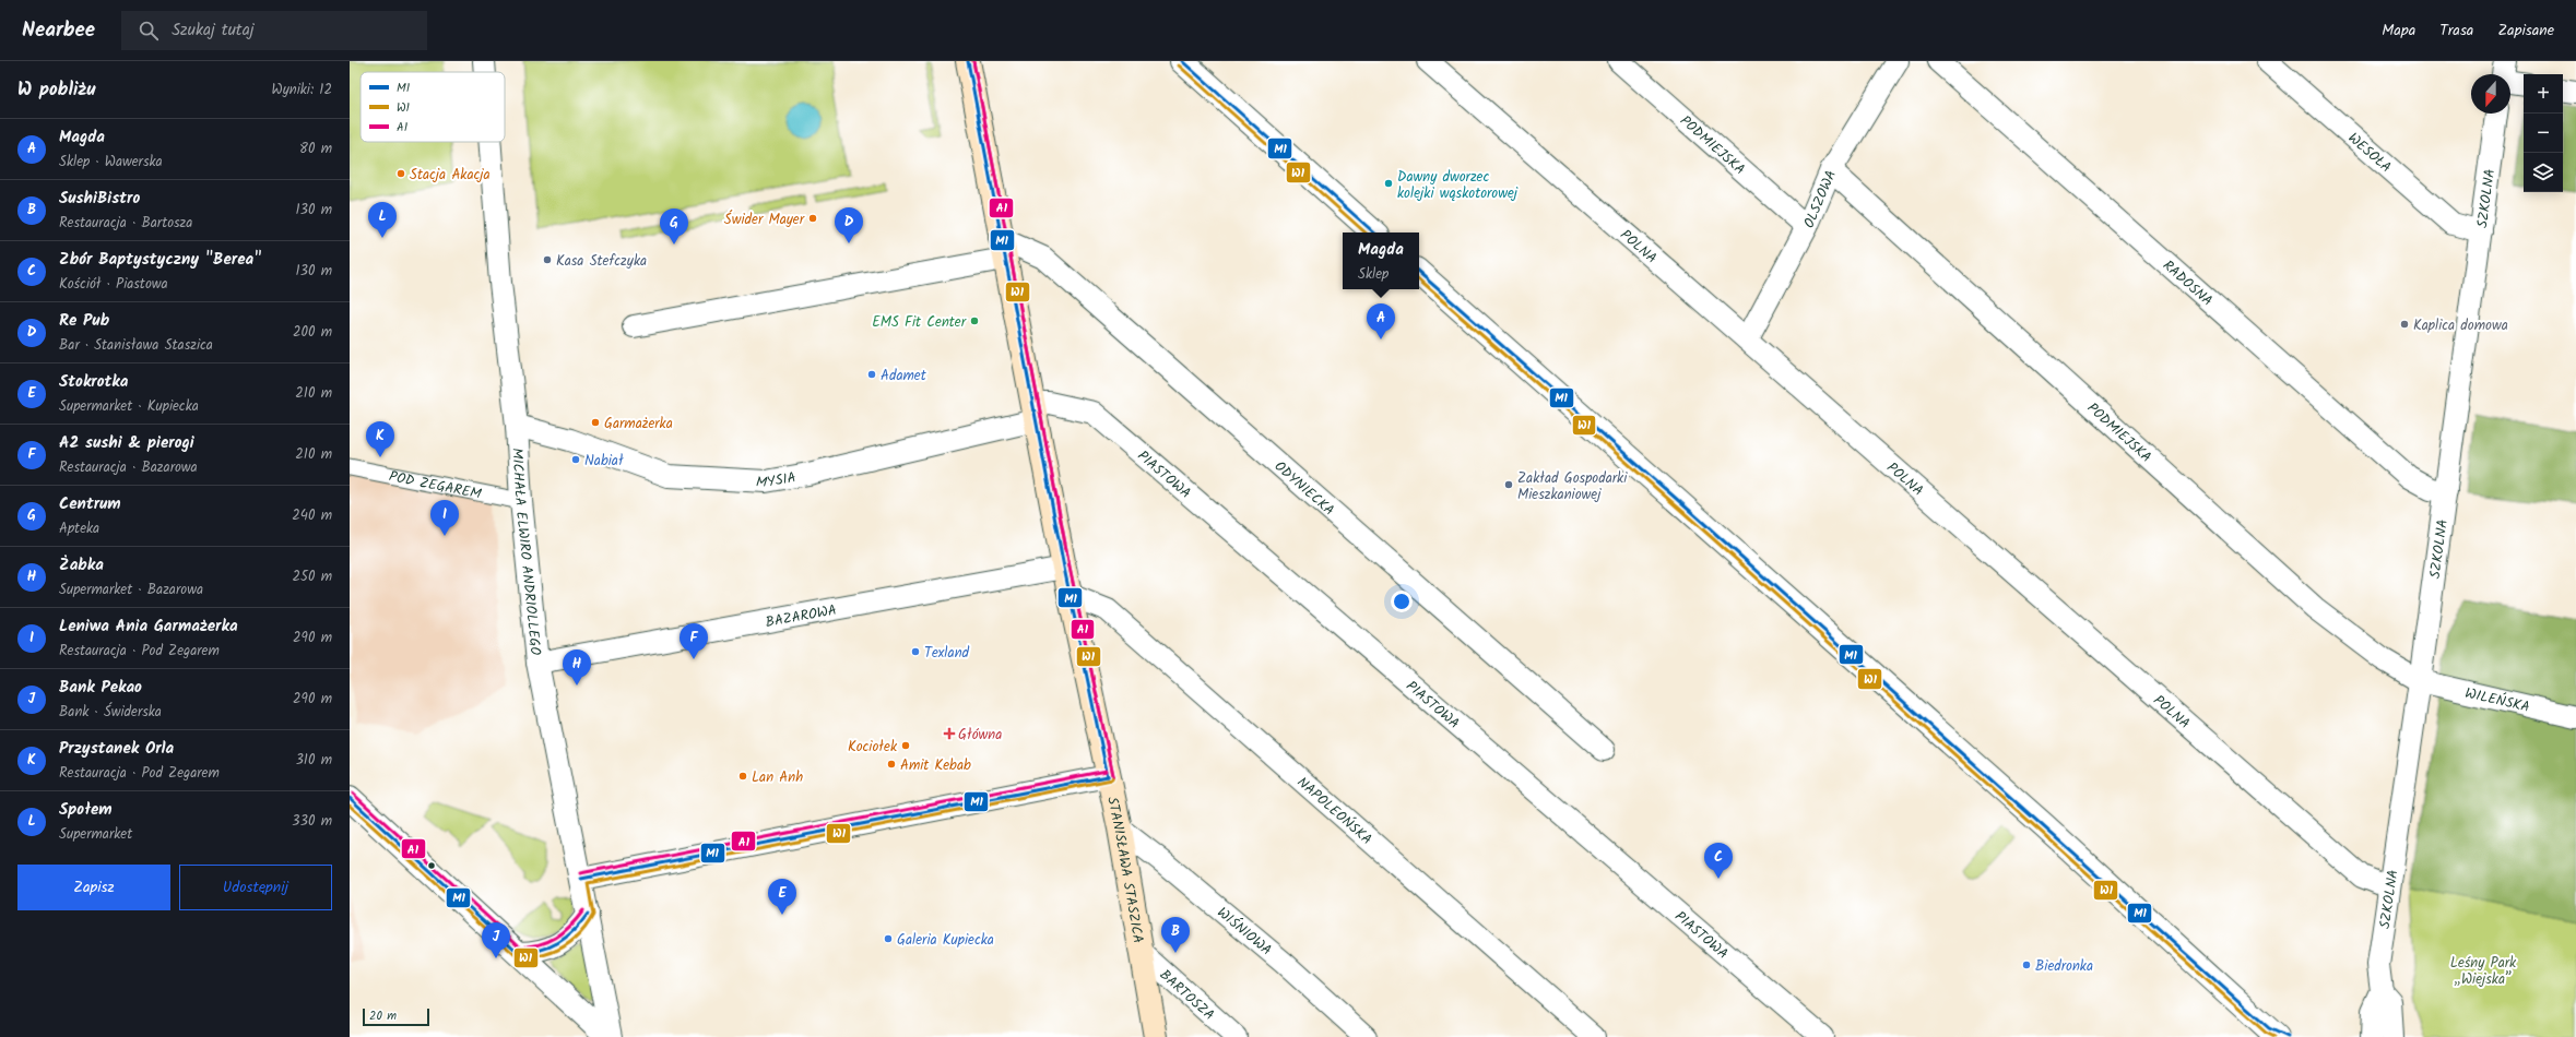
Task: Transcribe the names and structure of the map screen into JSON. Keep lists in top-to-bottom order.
{
  "streets": {
    "main road": ["STANISŁAWA STASZICA"],
    "street": [
      "PODMIEJSKA",
      "WESOŁA",
      "OLSZOWA",
      "SZKOLNA",
      "POLNA",
      "RADOSNA",
      "PIASTOWA",
      "MYSIA",
      "POD ZEGAREM",
      "ODYNIECKA",
      "MICHAŁA ELWIRO ANDRIOLLEGO",
      "BAZAROWA",
      "WILEŃSKA",
      "NAPOLEOŃSKA",
      "WIŚNIOWA",
      "BARTOSZA"
    ]
  },
  "crossings": [
    ["PODMIEJSKA", "OLSZOWA"],
    ["PODMIEJSKA", "SZKOLNA"],
    ["PODMIEJSKA", "WILEŃSKA"],
    ["WESOŁA", "SZKOLNA"],
    ["OLSZOWA", "POLNA"],
    ["SZKOLNA", "POLNA"],
    ["SZKOLNA", "RADOSNA"],
    ["SZKOLNA", "WILEŃSKA"],
    ["PIASTOWA", "MYSIA"],
    ["PIASTOWA", "STANISŁAWA STASZICA"],
    ["MYSIA", "MICHAŁA ELWIRO ANDRIOLLEGO"],
    ["MYSIA", "STANISŁAWA STASZICA"],
    ["POD ZEGAREM", "MICHAŁA ELWIRO ANDRIOLLEGO"],
    ["ODYNIECKA", "STANISŁAWA STASZICA"],
    ["MICHAŁA ELWIRO ANDRIOLLEGO", "BAZAROWA"],
    ["BAZAROWA", "STANISŁAWA STASZICA"],
    ["NAPOLEOŃSKA", "STANISŁAWA STASZICA"],
    ["STANISŁAWA STASZICA", "WIŚNIOWA"],
    ["STANISŁAWA STASZICA", "BARTOSZA"]
  ],
  "parks": ["Leśny Park „Wiejska”"],
  "places": {
    "other": [
      "Stacja Akacja",
      "Dawny dworzec kolejki wąskotorowej",
      "Świder Mayer",
      "Kasa Stefczyka",
      "EMS Fit Center",
      "Kaplica domowa",
      "Adamet",
      "Garmażerka",
      "Nabiał",
      "Zakład Gospodarki Mieszkaniowej",
      "Texland",
      "Kociołek",
      "Amit Kebab",
      "Lan Anh",
      "Galeria Kupiecka",
      "Biedronka"
    ],
    "health": ["Główna"]
  },
  "lines": ["transit line M1", "transit line W1", "transit line A1"],
  "legend": ["M1", "W1", "A1"],
  "scale_bar": "20 m",
  "north": "bottom",
  "page": {
    "header": "Nearbee",
    "search": "Szukaj tutaj",
    "nav": ["Mapa", "Trasa", "Zapisane"],
    "heading": ["W pobliżu", "Wyniki: 12"],
    "map_buttons": ["+", "−"],
    "list": [
      {
        "mark": "A",
        "name": "Magda",
        "note": "Sklep · Wawerska",
        "value": "80 m"
      },
      {
        "mark": "B",
        "name": "SushiBistro",
        "note": "Restauracja · Bartosza",
        "value": "130 m"
      },
      {
        "mark": "C",
        "name": "Zbór Baptystyczny \"Berea\"",
        "note": "Kościół · Piastowa",
        "value": "130 m"
      },
      {
        "mark": "D",
        "name": "Re Pub",
        "note": "Bar · Stanisława Staszica",
        "value": "200 m"
      },
      {
        "mark": "E",
        "name": "Stokrotka",
        "note": "Supermarket · Kupiecka",
        "value": "210 m"
      },
      {
        "mark": "F",
        "name": "A2 sushi & pierogi",
        "note": "Restauracja · Bazarowa",
        "value": "210 m"
      },
      {
        "mark": "G",
        "name": "Centrum",
        "note": "Apteka",
        "value": "240 m"
      },
      {
        "mark": "H",
        "name": "Żabka",
        "note": "Supermarket · Bazarowa",
        "value": "250 m"
      },
      {
        "mark": "I",
        "name": "Leniwa Ania Garmażerka",
        "note": "Restauracja · Pod Zegarem",
        "value": "290 m"
      },
      {
        "mark": "J",
        "name": "Bank Pekao",
        "note": "Bank · Świderska",
        "value": "290 m"
      },
      {
        "mark": "K",
        "name": "Przystanek Orla",
        "note": "Restauracja · Pod Zegarem",
        "value": "310 m"
      },
      {
        "mark": "L",
        "name": "Społem",
        "note": "Supermarket",
        "value": "330 m"
      }
    ],
    "pins": [
      "L",
      "D",
      "G",
      "A",
      "K",
      "I",
      "F",
      "H",
      "C",
      "E",
      "B",
      "J"
    ],
    "popup": ["Magda", "Sklep"],
    "buttons": ["Zapisz", "Udostępnij"],
    "scale": "20 m"
  }
}
